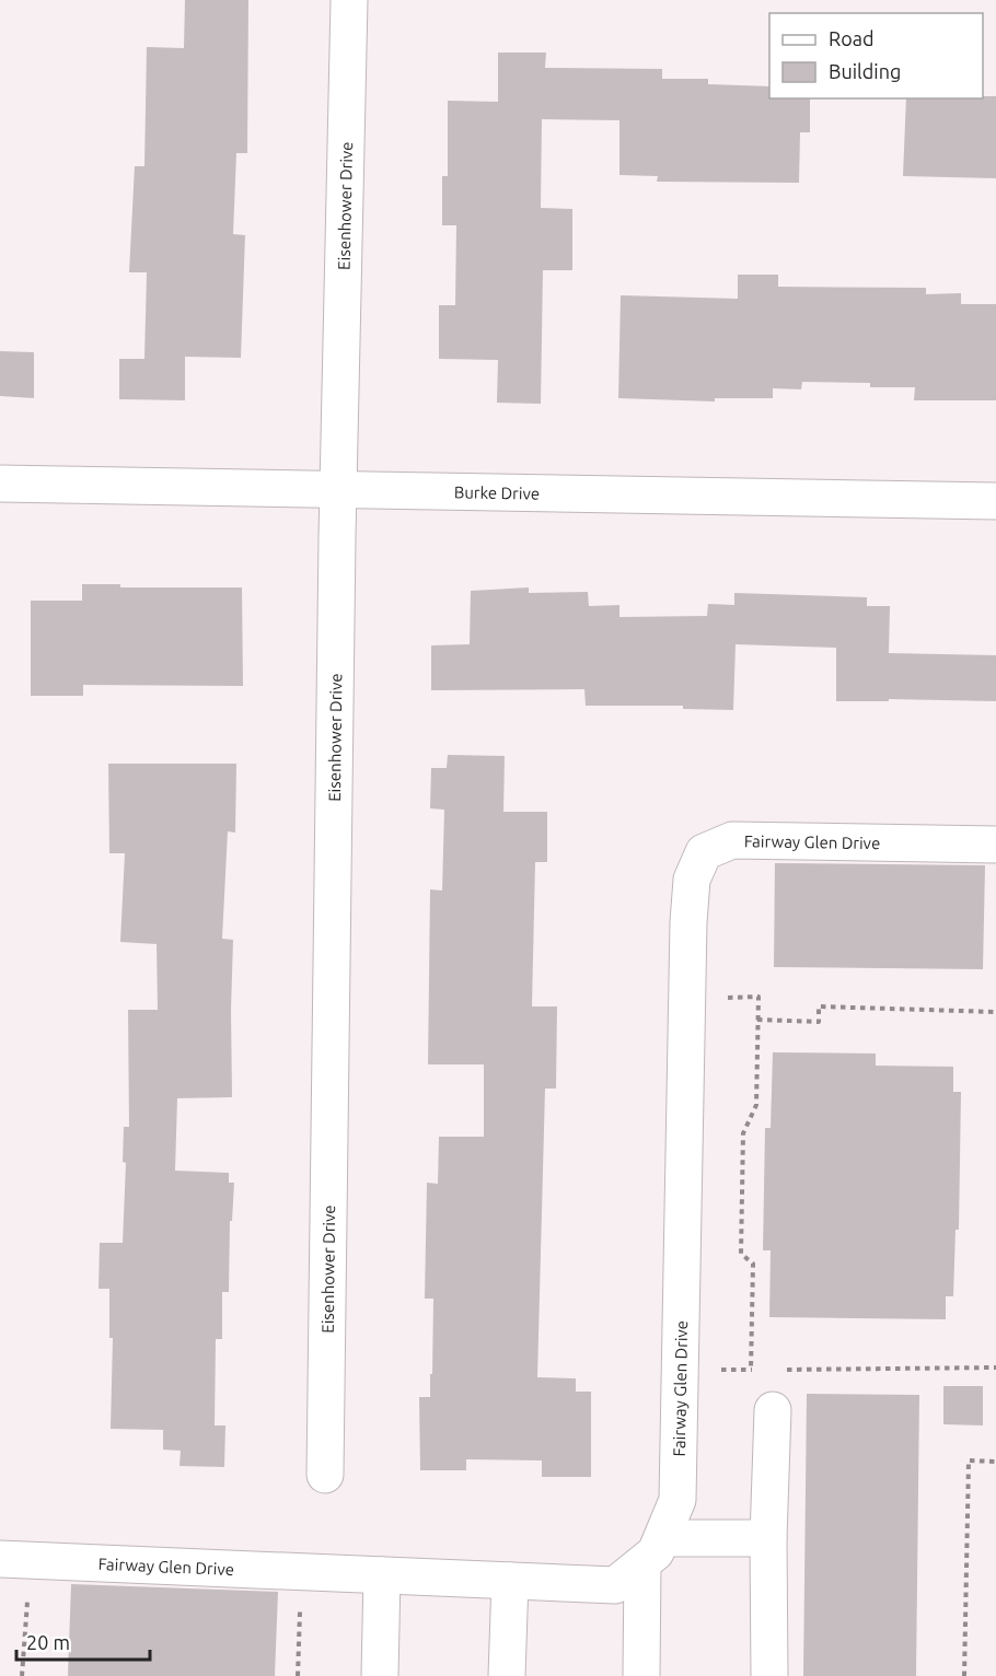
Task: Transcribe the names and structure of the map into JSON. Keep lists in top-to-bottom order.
{
  "streets": {
    "street": ["Eisenhower Drive", "Burke Drive", "Fairway Glen Drive"]
  },
  "crossings": [
    ["Eisenhower Drive", "Burke Drive"]
  ],
  "legend": ["Road", "Building"],
  "scale_bar": "20 m"
}
